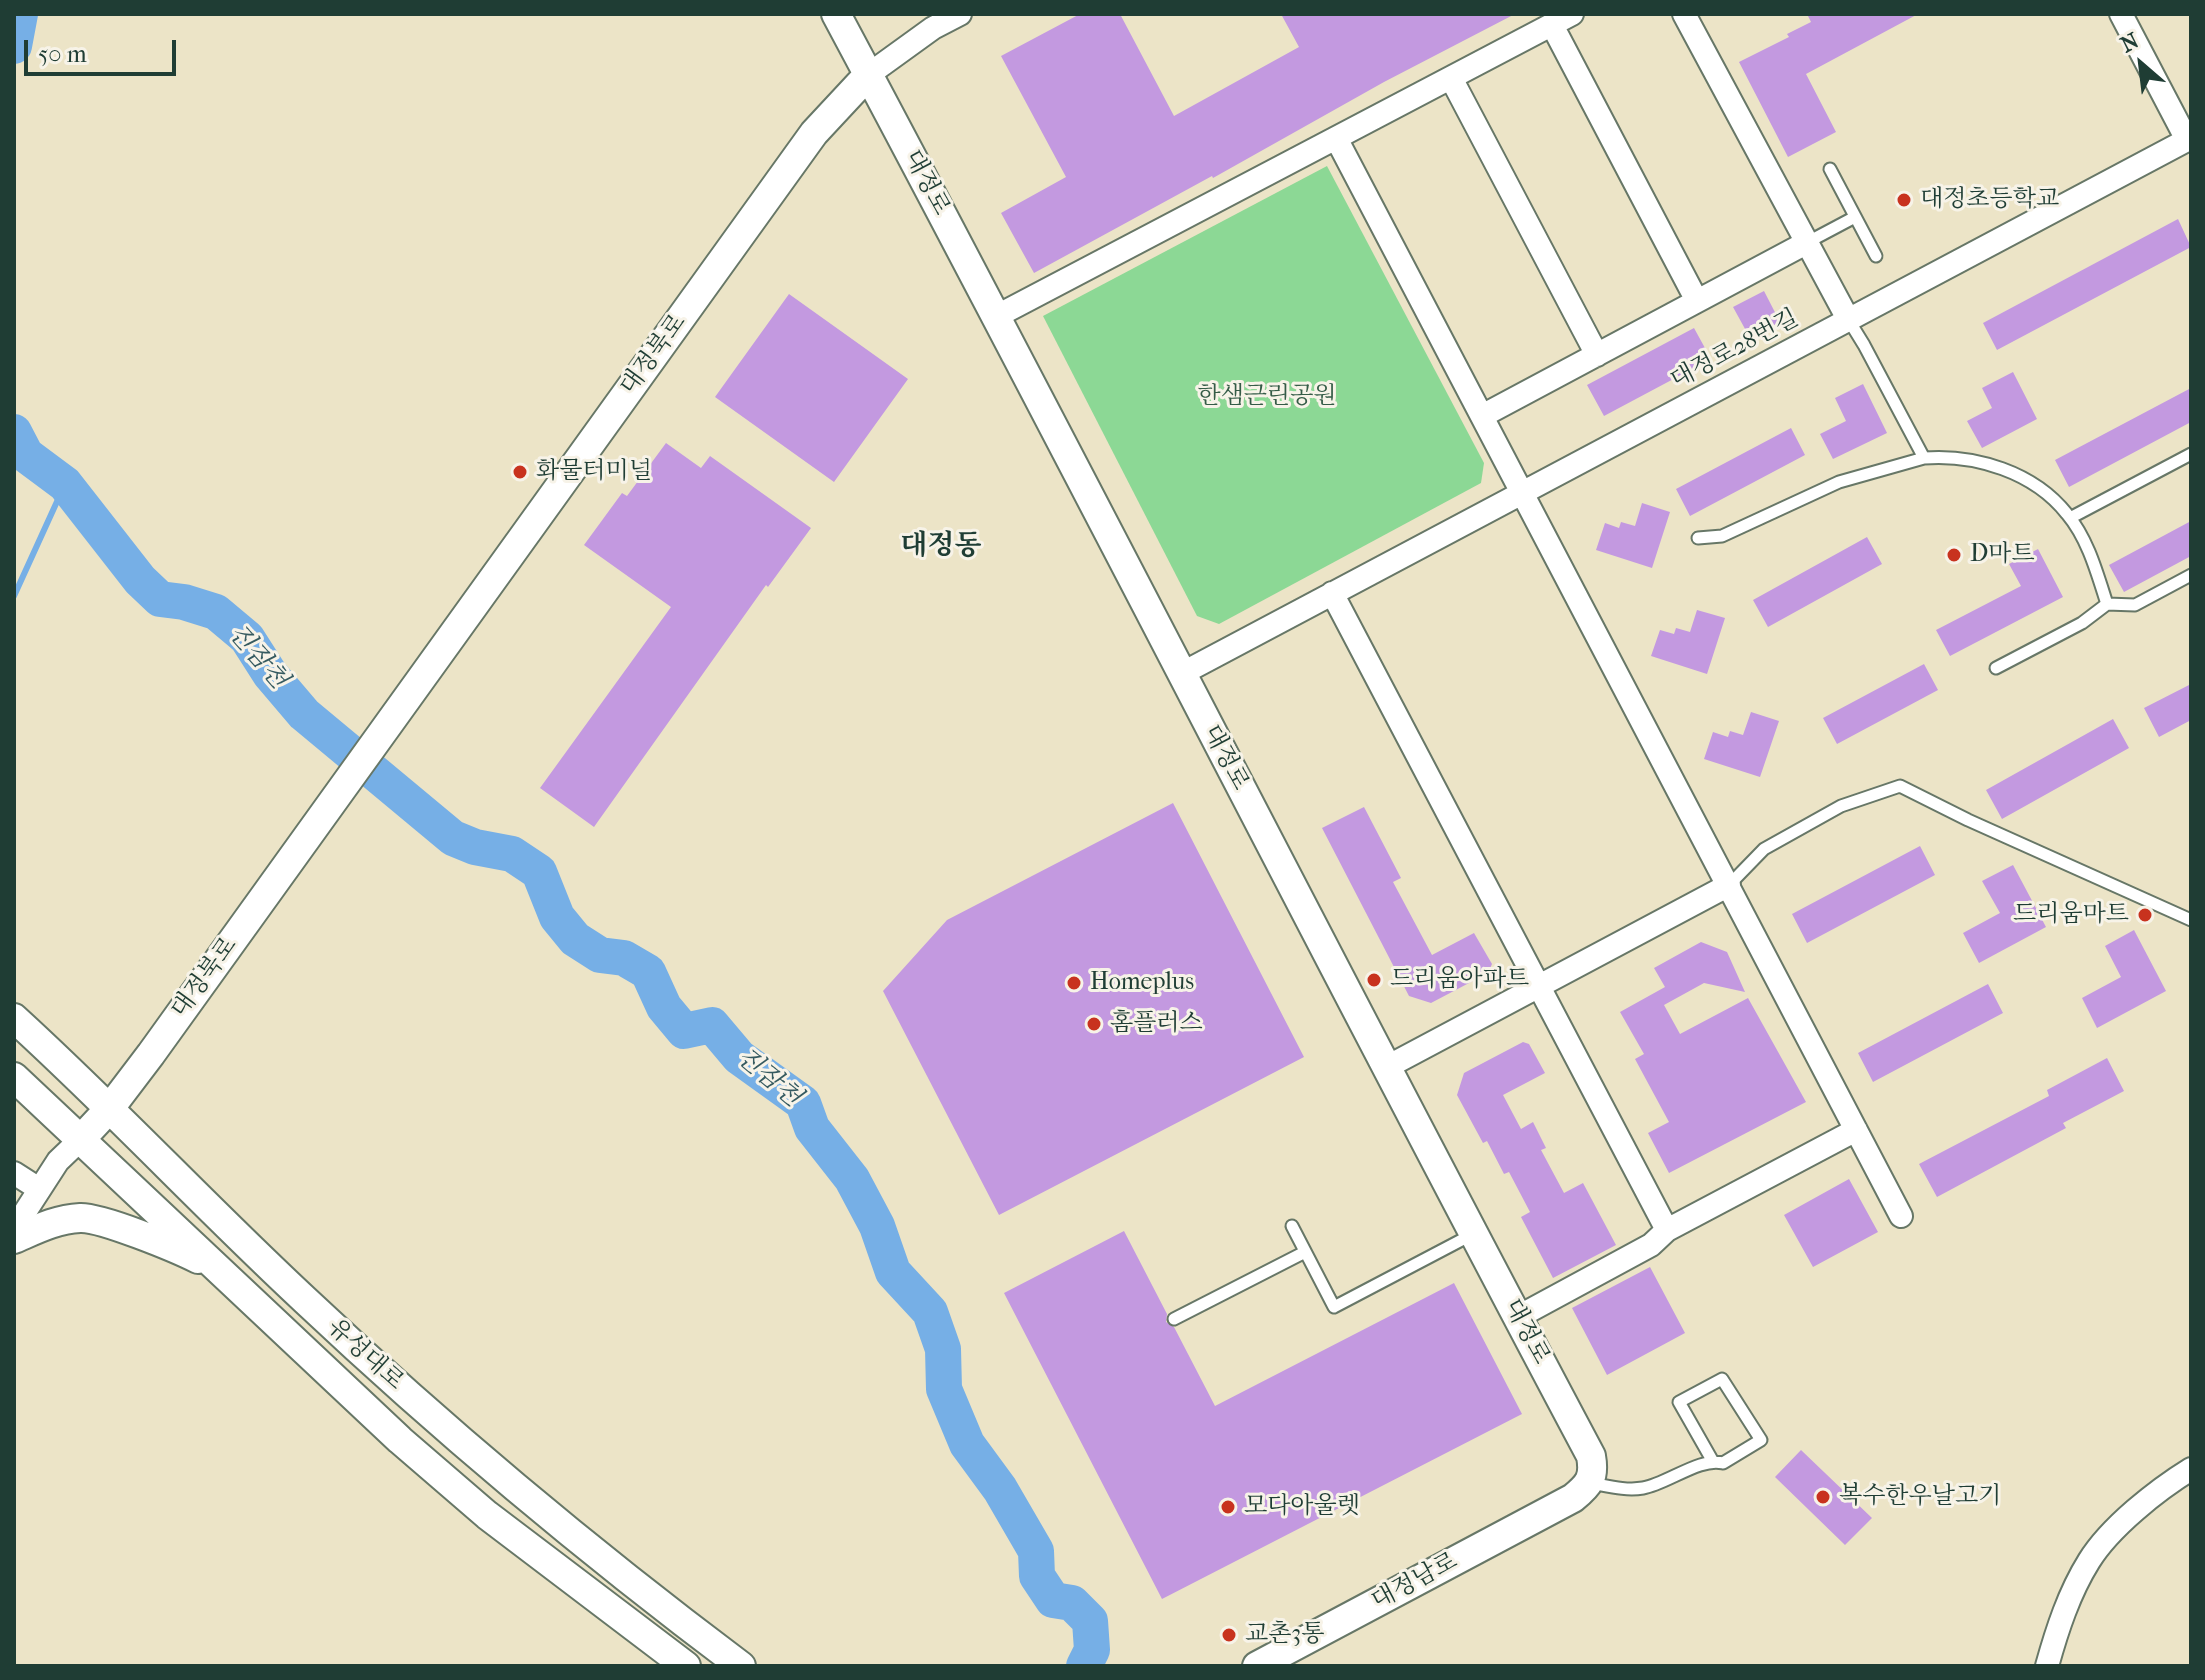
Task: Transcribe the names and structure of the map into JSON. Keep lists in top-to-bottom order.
{
  "streets": {
    "street": [
      "대정로",
      "대정로28번길",
      "대정북로",
      "유성대로",
      "대정남로"
    ]
  },
  "crossings": [
    ["대정로", "대정로28번길"],
    ["대정로", "대정북로"],
    ["대정로", "대정남로"],
    ["대정북로", "유성대로"]
  ],
  "districts": ["대정동"],
  "water": ["진잠천"],
  "parks": ["한샘근린공원"],
  "places": [
    "대정초등학교",
    "화물터미널",
    "D마트",
    "드리움마트",
    "드리움아파트",
    "Homeplus",
    "홈플러스",
    "복수한우날고기",
    "모다아울렛",
    "교촌3통"
  ],
  "scale_bar": "50 m",
  "north": "top left"
}
